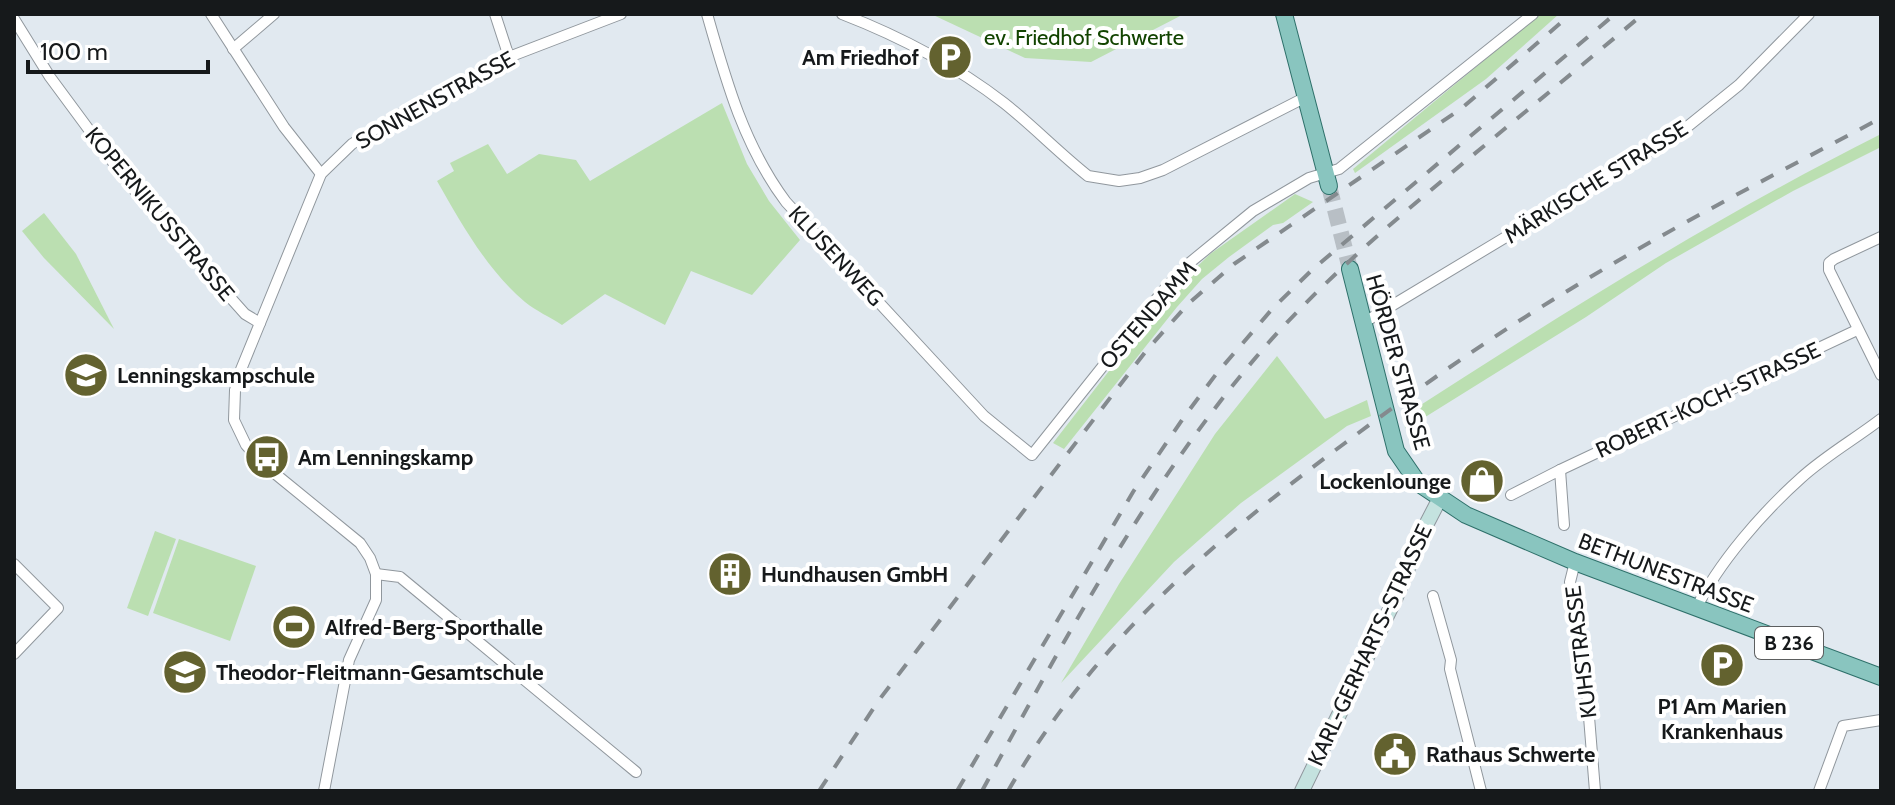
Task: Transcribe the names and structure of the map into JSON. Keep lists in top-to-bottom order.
{
  "streets": {
    "main road": [
      "HÖRDER STRASSE",
      "BETHUNESTRASSE",
      "B 236",
      "KARL-GERHARTS-STRASSE"
    ],
    "street": [
      "SONNENSTRASSE",
      "MÄRKISCHE STRASSE",
      "KOPERNIKUSSTRASSE",
      "KLUSENWEG",
      "OSTENDAMM",
      "ROBERT-KOCH-STRASSE",
      "KUHSTRASSE"
    ]
  },
  "crossings": [
    ["SONNENSTRASSE", "KOPERNIKUSSTRASSE"],
    ["MÄRKISCHE STRASSE", "HÖRDER STRASSE"],
    ["KLUSENWEG", "OSTENDAMM"],
    ["HÖRDER STRASSE", "BETHUNESTRASSE"],
    ["HÖRDER STRASSE", "KARL-GERHARTS-STRASSE"],
    ["BETHUNESTRASSE", "KARL-GERHARTS-STRASSE"],
    ["BETHUNESTRASSE", "KUHSTRASSE"]
  ],
  "parks": ["ev. Friedhof Schwerte"],
  "places": {
    "parking": ["Am Friedhof", "P1 Am Marien Krankenhaus"],
    "school or university": ["Lenningskampschule", "Theodor-Fleitmann-Gesamtschule"],
    "bus stop": ["Am Lenningskamp"],
    "shop": ["Lockenlounge"],
    "building": ["Hundhausen GmbH"],
    "sports": ["Alfred-Berg-Sporthalle"],
    "public building": ["Rathaus Schwerte"]
  },
  "scale_bar": "100 m"
}
